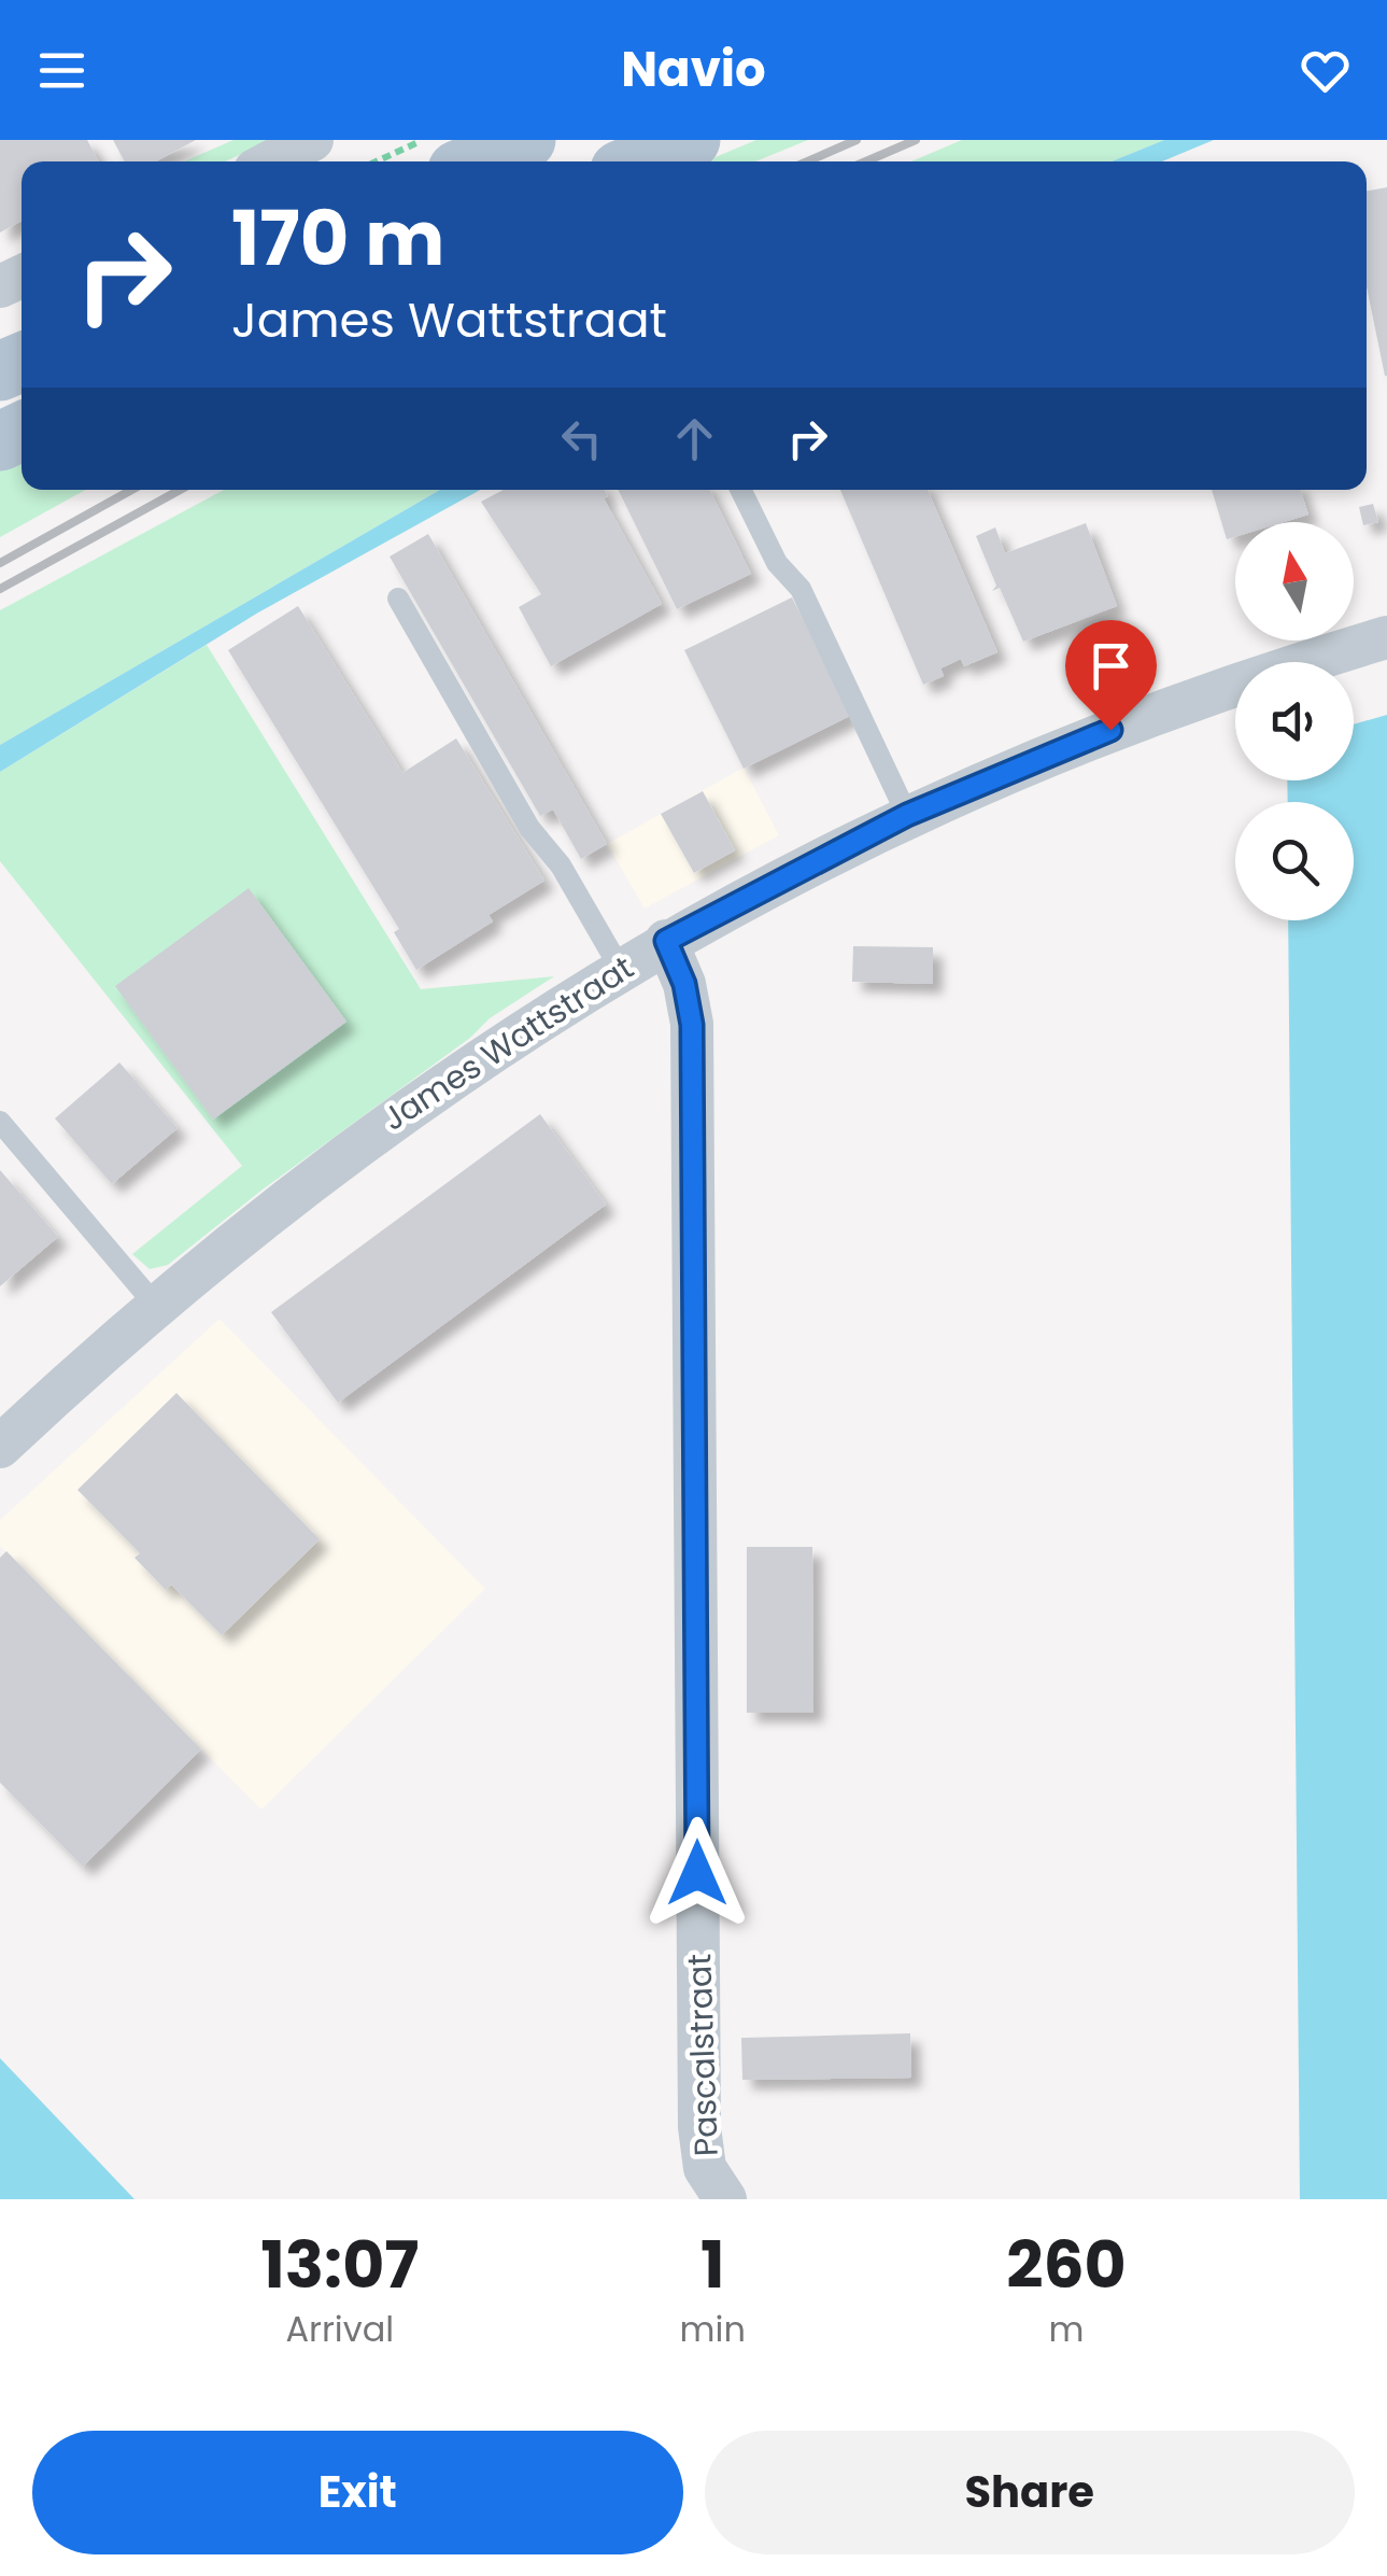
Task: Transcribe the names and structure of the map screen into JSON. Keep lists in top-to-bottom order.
{
  "streets": {
    "street": ["James Wattstraat", "Pascalstraat"]
  },
  "crossings": [
    ["James Wattstraat", "Pascalstraat"]
  ],
  "north": "top",
  "page": {
    "header": "Navio",
    "turn": ["170 m", "James Wattstraat"],
    "eta": [
      "13:07",
      "Arrival",
      "1",
      "min",
      "260",
      "m"
    ],
    "buttons": ["Exit", "Share"]
  }
}
